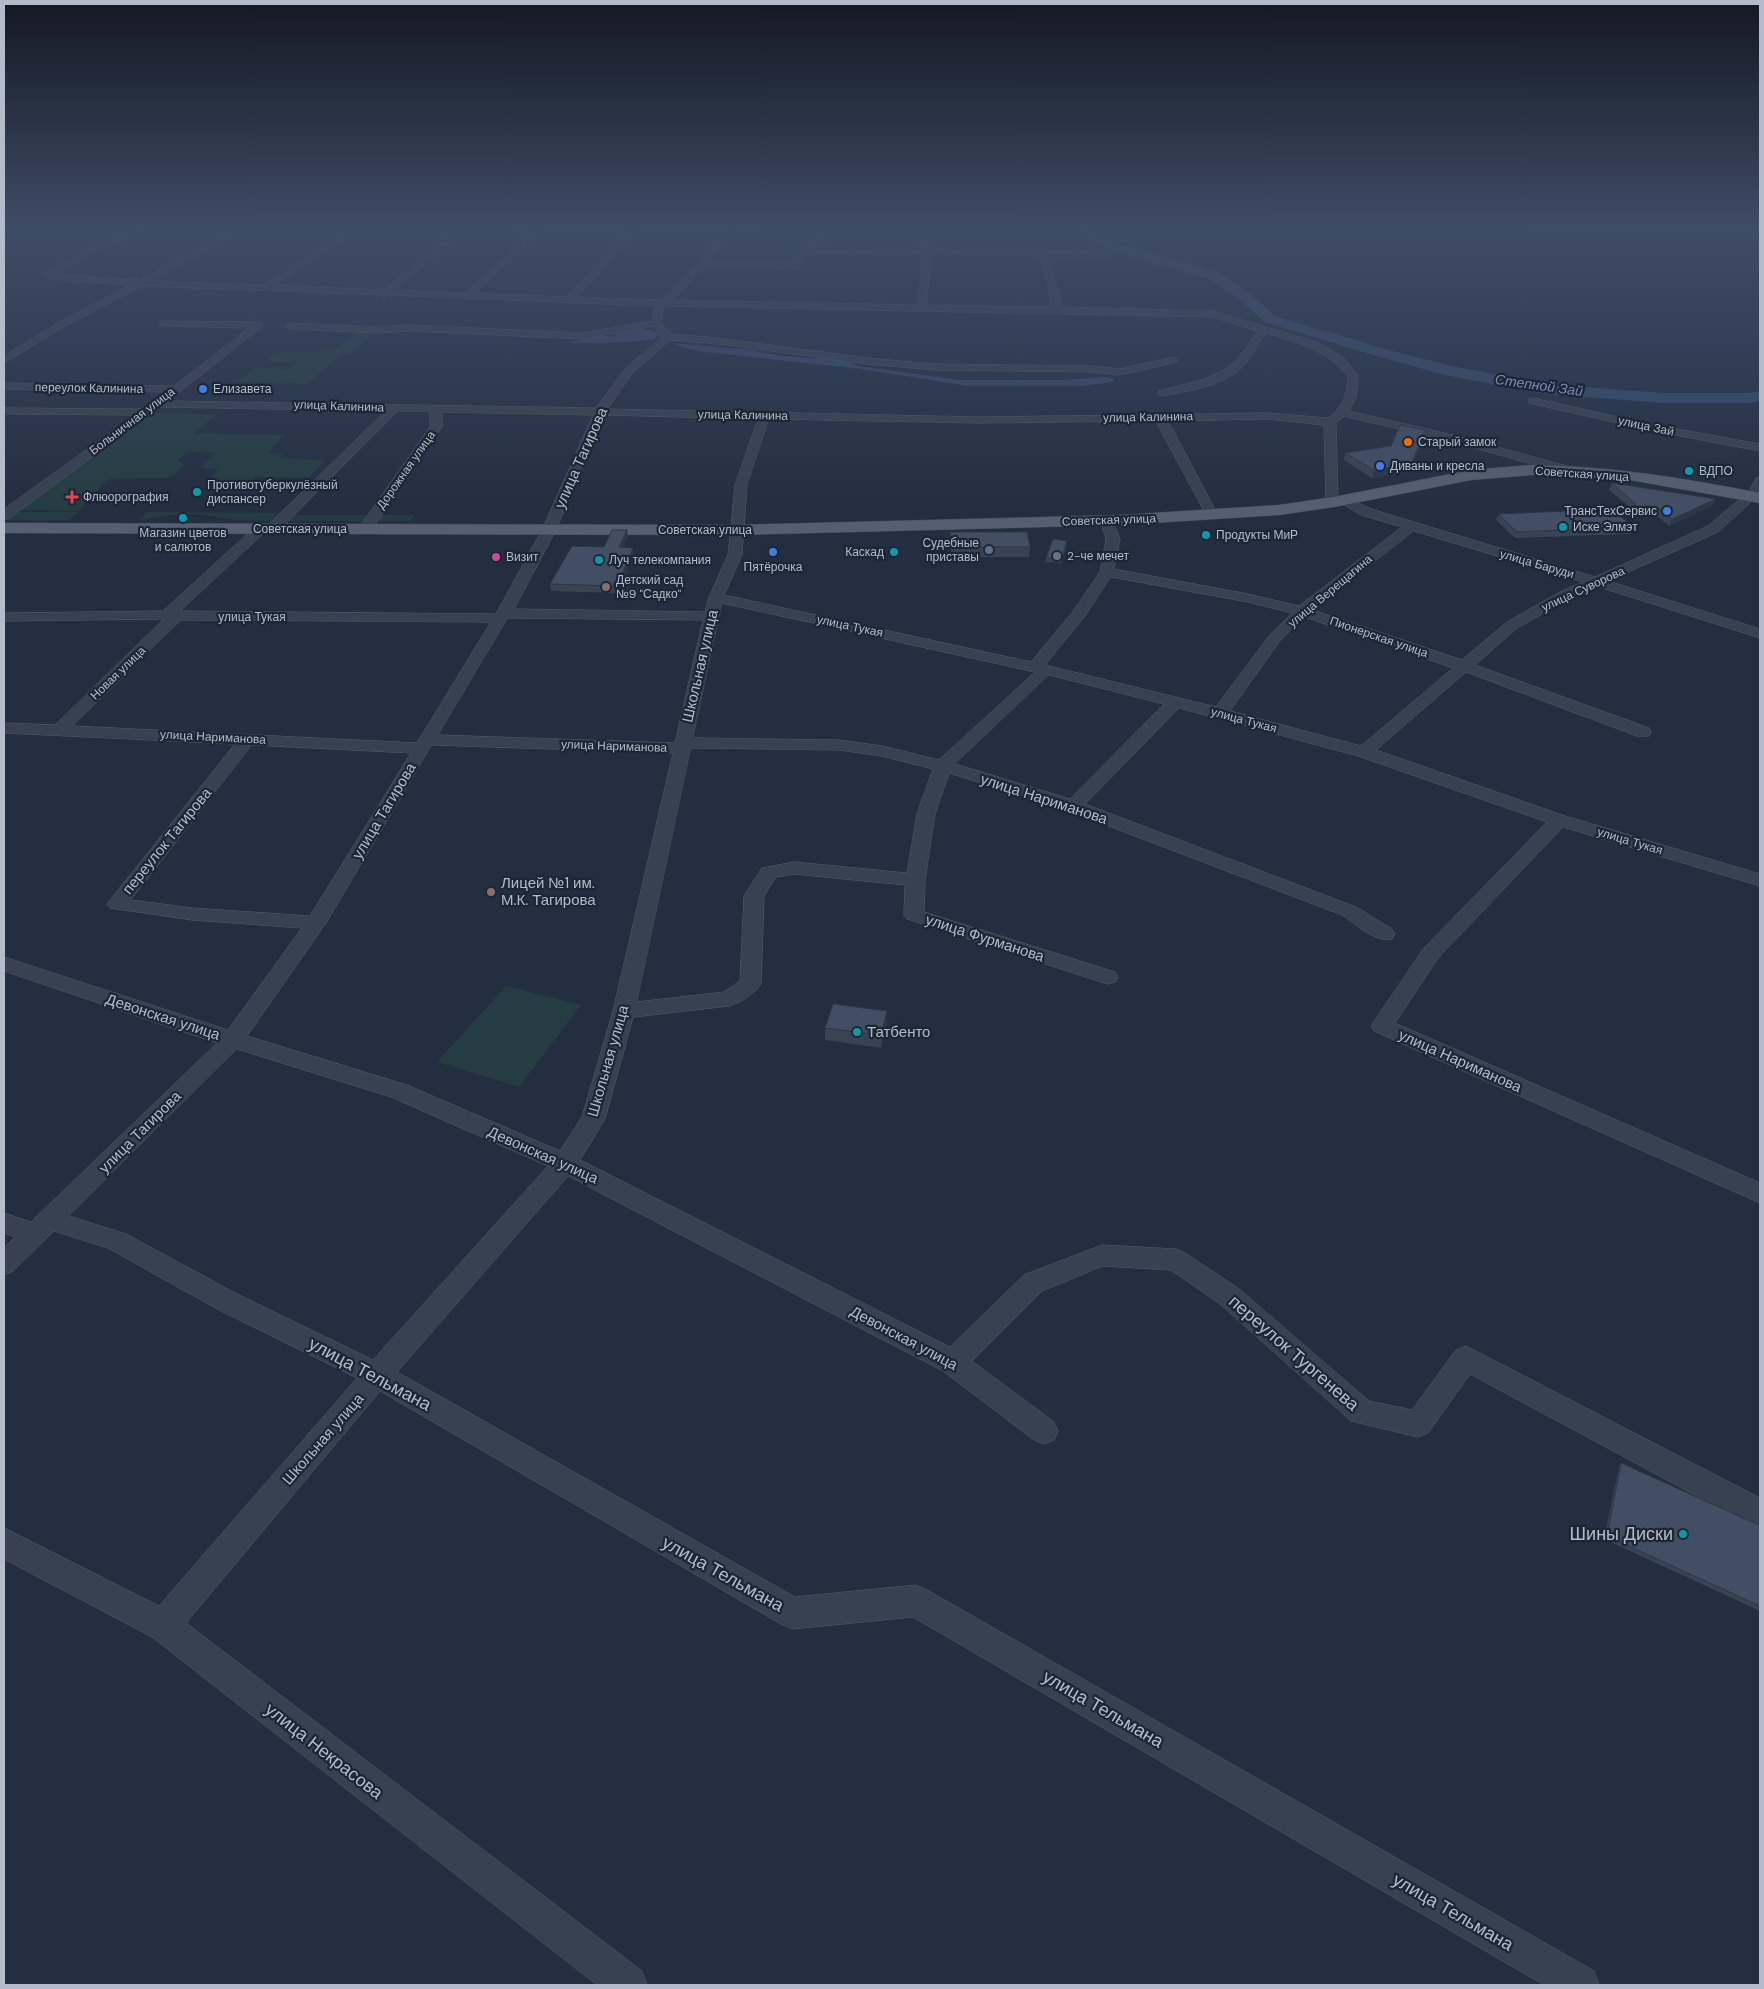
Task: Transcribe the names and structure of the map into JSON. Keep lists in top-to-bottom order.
{
  "streets": {
    "main road": ["Советская улица"],
    "street": [
      "переулок Калинина",
      "улица Калинина",
      "Больничная улица",
      "улица Зай",
      "улица Тагирова",
      "Дорожная улица",
      "улица Баруди",
      "улица Суворова",
      "улица Верещагина",
      "улица Тукая",
      "Пионерская улица",
      "Школьная улица",
      "Новая улица",
      "улица Нариманова",
      "переулок Тагирова",
      "улица Фурманова",
      "Девонская улица",
      "переулок Тургенева",
      "улица Тельмана",
      "улица Некрасова"
    ]
  },
  "crossings": [
    ["переулок Калинина", "Больничная улица"],
    ["улица Калинина", "Больничная улица"],
    ["улица Калинина", "улица Тагирова"],
    ["улица Калинина", "Дорожная улица"],
    ["улица Калинина", "Школьная улица"],
    ["улица Калинина", "Новая улица"],
    ["улица Тагирова", "Советская улица"],
    ["улица Тагирова", "улица Тукая"],
    ["улица Тагирова", "улица Нариманова"],
    ["улица Тагирова", "переулок Тагирова"],
    ["улица Тагирова", "Девонская улица"],
    ["улица Тагирова", "улица Тельмана"],
    ["Дорожная улица", "Советская улица"],
    ["Советская улица", "улица Баруди"],
    ["Советская улица", "улица Суворова"],
    ["Советская улица", "Школьная улица"],
    ["Советская улица", "Новая улица"],
    ["Советская улица", "улица Фурманова"],
    ["улица Баруди", "улица Суворова"],
    ["улица Баруди", "улица Верещагина"],
    ["улица Суворова", "улица Тукая"],
    ["улица Суворова", "Пионерская улица"],
    ["улица Верещагина", "улица Тукая"],
    ["улица Верещагина", "Пионерская улица"],
    ["улица Тукая", "Школьная улица"],
    ["улица Тукая", "Новая улица"],
    ["улица Тукая", "улица Нариманова"],
    ["улица Тукая", "улица Фурманова"],
    ["Пионерская улица", "улица Фурманова"],
    ["Школьная улица", "улица Нариманова"],
    ["Школьная улица", "Девонская улица"],
    ["Школьная улица", "улица Тельмана"],
    ["Школьная улица", "улица Некрасова"],
    ["Новая улица", "улица Нариманова"],
    ["улица Нариманова", "переулок Тагирова"],
    ["улица Нариманова", "улица Фурманова"],
    ["Девонская улица", "переулок Тургенева"]
  ],
  "water": ["Степной Зай"],
  "places": {
    "other": [
      "Елизавета",
      "Старый замок",
      "Диваны и кресла",
      "ВДПО",
      "Противотуберкулёзный диспансер",
      "ТрансТехСервис",
      "Магазин цветов и салютов",
      "Иске Элмэт",
      "Продукты МиР",
      "Судебные приставы",
      "Пятёрочка",
      "Каскад",
      "2-че мечет",
      "Визит",
      "Луч телекомпания",
      "Детский сад №9 \"Садко\"",
      "Лицей №1 им. М.К. Тагирова",
      "Татбенто",
      "Шины Диски"
    ],
    "health": ["Флюорография"]
  }
}
